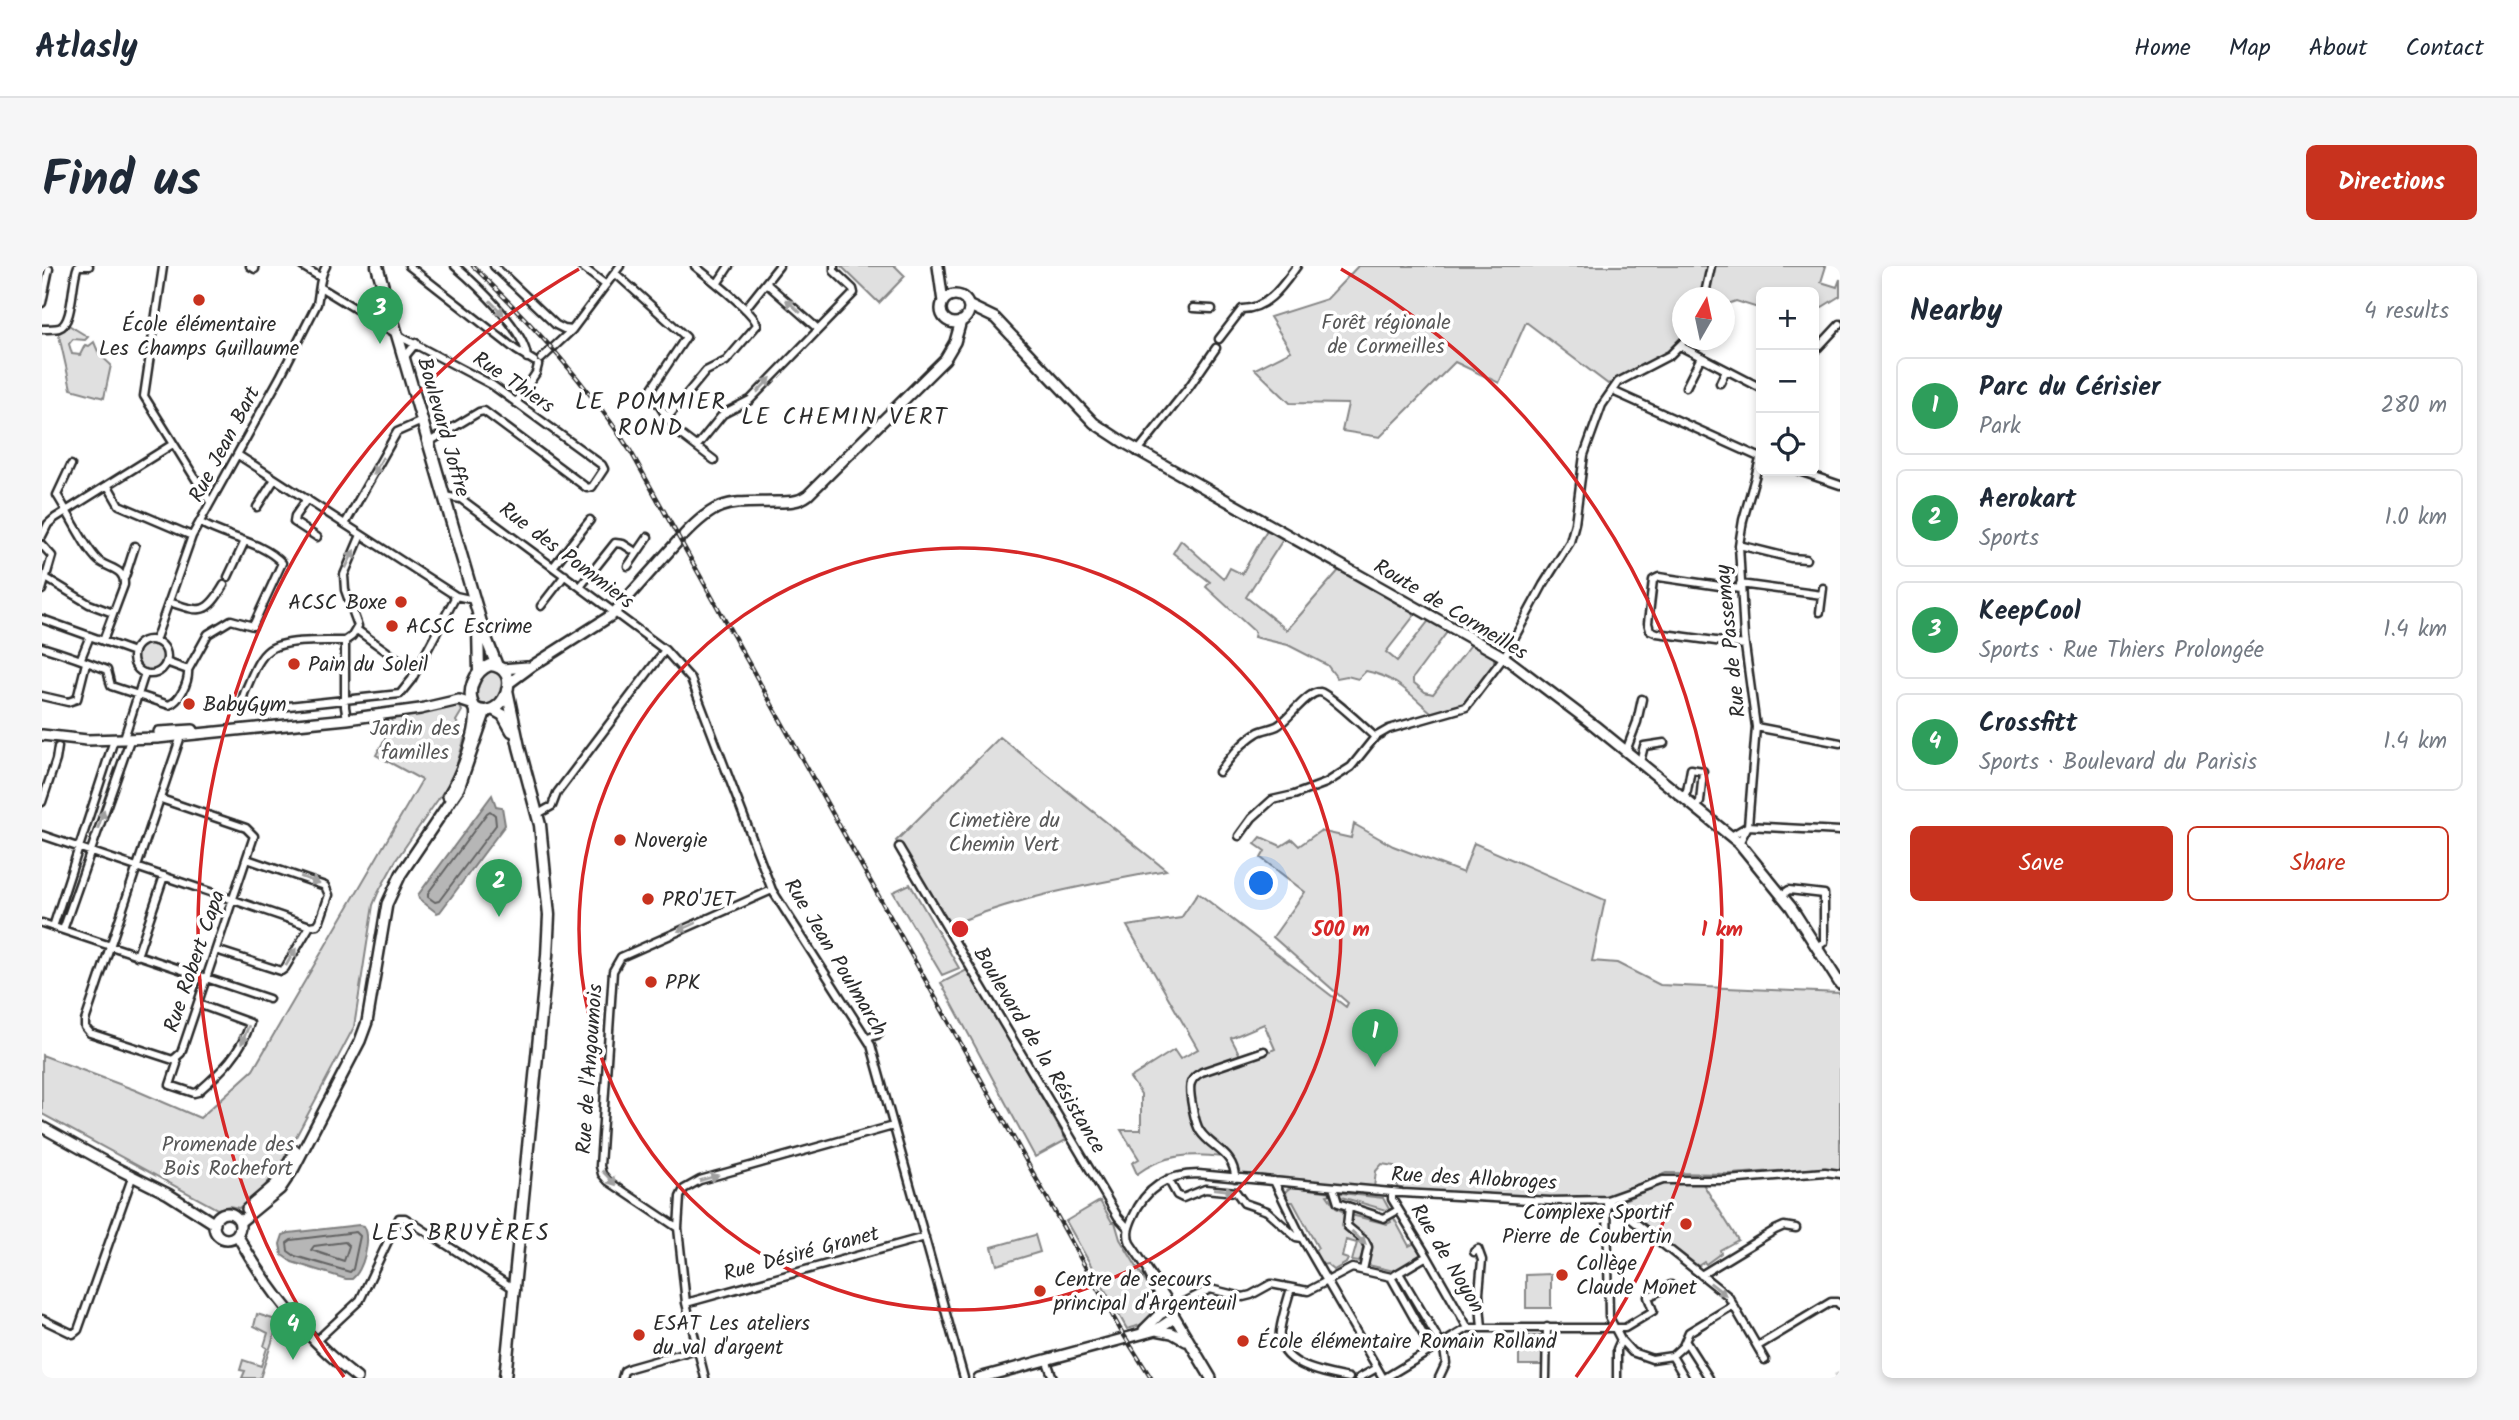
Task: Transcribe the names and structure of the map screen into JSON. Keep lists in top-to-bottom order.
{
  "streets": {
    "main road": ["Boulevard Joffre", "Route de Cormeilles", "Boulevard de la Résistance"],
    "street": [
      "Rue Thiers",
      "Rue Jean Bart",
      "Rue des Pommiers",
      "Rue de Passemay",
      "Rue Jean Poulmarch",
      "Rue Robert Capa",
      "Rue de l'Angoumois",
      "Rue des Allobroges",
      "Rue Désiré Granet",
      "Rue de Noyon"
    ]
  },
  "crossings": [
    ["Rue Thiers", "Boulevard Joffre"],
    ["Rue Thiers", "Rue Jean Bart"],
    ["Boulevard Joffre", "Rue des Pommiers"],
    ["Rue des Pommiers", "Rue Jean Poulmarch"],
    ["Rue Jean Poulmarch", "Rue de l'Angoumois"],
    ["Rue Jean Poulmarch", "Rue Désiré Granet"],
    ["Rue des Allobroges", "Rue de Noyon"]
  ],
  "districts": ["LE POMMIER ROND", "LE CHEMIN VERT", "LES BRUYÈRES"],
  "parks": [
    "Forêt régionale de Cormeilles",
    "Jardin des familles",
    "Cimetière du Chemin Vert",
    "Promenade des Bois Rochefort"
  ],
  "places": [
    "École élémentaire Les Champs Guillaume",
    "ACSC Boxe",
    "ACSC Escrime",
    "Pain du Soleil",
    "BabyGym",
    "Novergie",
    "PRO'JET",
    "PPK",
    "Complexe Sportif Pierre de Coubertin",
    "Collège Claude Monet",
    "Centre de secours principal d'Argenteuil",
    "ESAT Les ateliers du val d'argent",
    "École élémentaire Romain Rolland"
  ],
  "north": "top",
  "page": {
    "header": "Atlasly",
    "nav": [
      "Home",
      "Map",
      "About",
      "Contact"
    ],
    "title": "Find us",
    "buttons": [
      "Directions",
      ["Save", "Share"]
    ],
    "heading": ["Nearby", "4 results"],
    "pins": [
      "3",
      "2",
      "1",
      "4"
    ],
    "map_buttons": ["+", "−"],
    "list": [
      {
        "mark": "1",
        "name": "Parc du Cérisier",
        "note": "Park",
        "value": "280 m"
      },
      {
        "mark": "2",
        "name": "Aerokart",
        "note": "Sports",
        "value": "1.0 km"
      },
      {
        "mark": "3",
        "name": "KeepCool",
        "note": "Sports · Rue Thiers Prolongée",
        "value": "1.4 km"
      },
      {
        "mark": "4",
        "name": "Crossfitt",
        "note": "Sports · Boulevard du Parisis",
        "value": "1.4 km"
      }
    ]
  },
  "rings": ["500 m", "1 km"]
}
